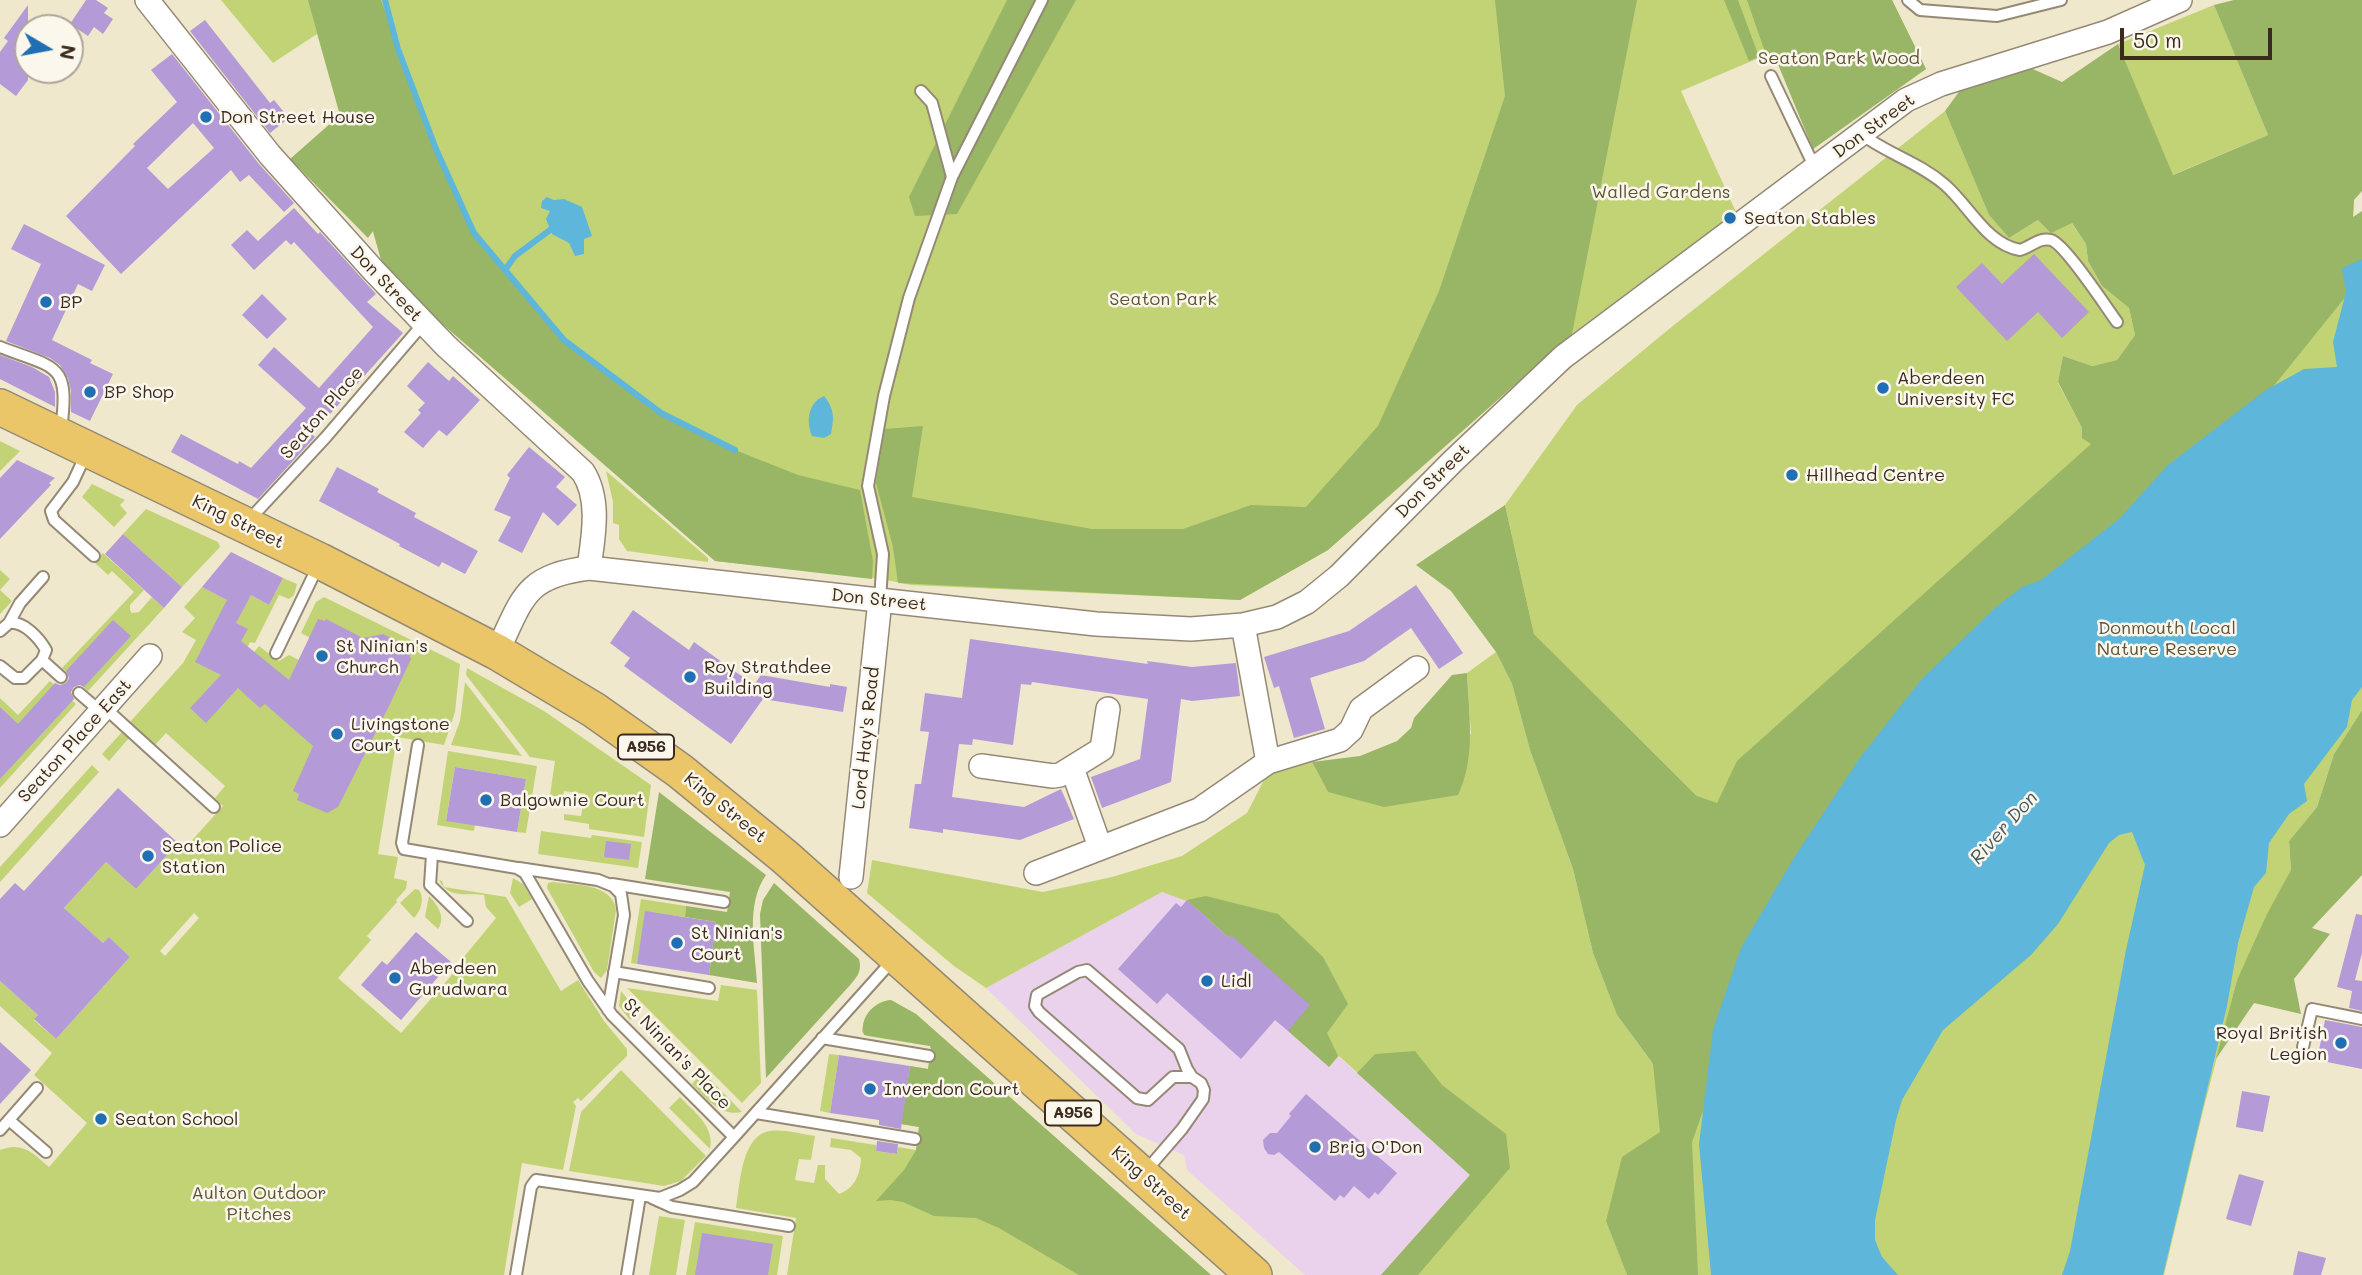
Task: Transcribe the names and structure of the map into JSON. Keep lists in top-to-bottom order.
{
  "streets": {
    "main road": ["King Street", "A956"],
    "street": ["Don Street", "Lord Hay's Road", "Seaton Place East"],
    "lane": ["Seaton Place", "St Ninian's Place"]
  },
  "crossings": [
    ["Don Street", "Seaton Place"],
    ["Don Street", "King Street"],
    ["Don Street", "Lord Hay's Road"],
    ["Seaton Place", "King Street"],
    ["King Street", "St Ninian's Place"]
  ],
  "water": ["River Don"],
  "parks": [
    "Seaton Park Wood",
    "Walled Gardens",
    "Seaton Park",
    "Donmouth Local Nature Reserve",
    "Aulton Outdoor Pitches"
  ],
  "places": [
    "Don Street House",
    "Seaton Stables",
    "BP",
    "Aberdeen University FC",
    "BP Shop",
    "Hillhead Centre",
    "St Ninian's Church",
    "Roy Strathdee Building",
    "Livingstone Court",
    "Balgownie Court",
    "Seaton Police Station",
    "St Ninian's Court",
    "Aberdeen Gurudwara",
    "Lidl",
    "Royal British Legion",
    "Inverdon Court",
    "Seaton School",
    "Brig O'Don"
  ],
  "scale_bar": "50 m",
  "north": "right"
}
